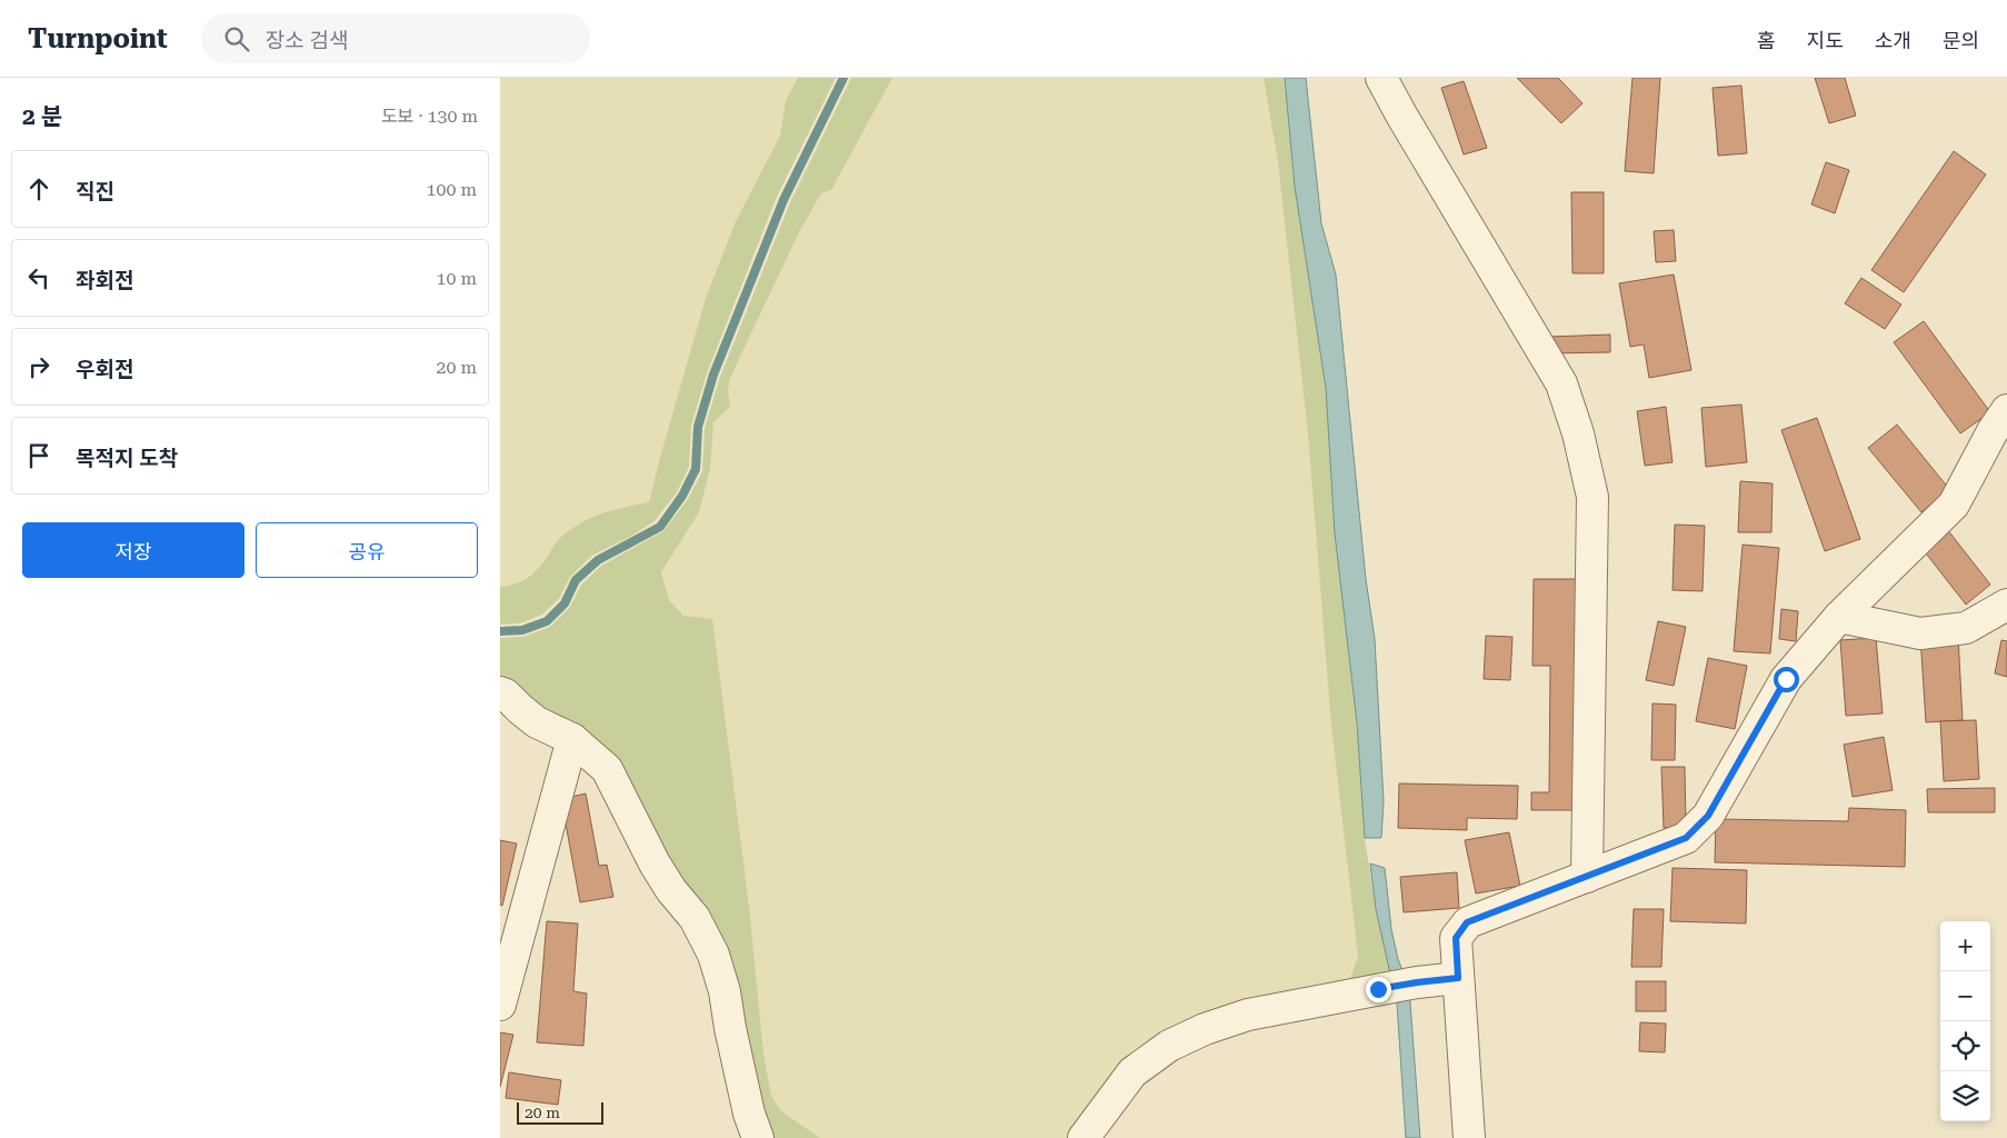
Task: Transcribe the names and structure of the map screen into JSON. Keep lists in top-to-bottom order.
{
  "scale_bar": "20 m",
  "page": {
    "header": "Turnpoint",
    "search": "장소 검색",
    "nav": [
      "홈",
      "지도",
      "소개",
      "문의"
    ],
    "heading": ["2 분", "도보 · 130 m"],
    "list": [
      ["직진", "100 m"],
      ["좌회전", "10 m"],
      ["우회전", "20 m"],
      "목적지 도착"
    ],
    "buttons": ["저장", "공유"],
    "map_buttons": ["+", "−"],
    "scale": "20 m"
  }
}
